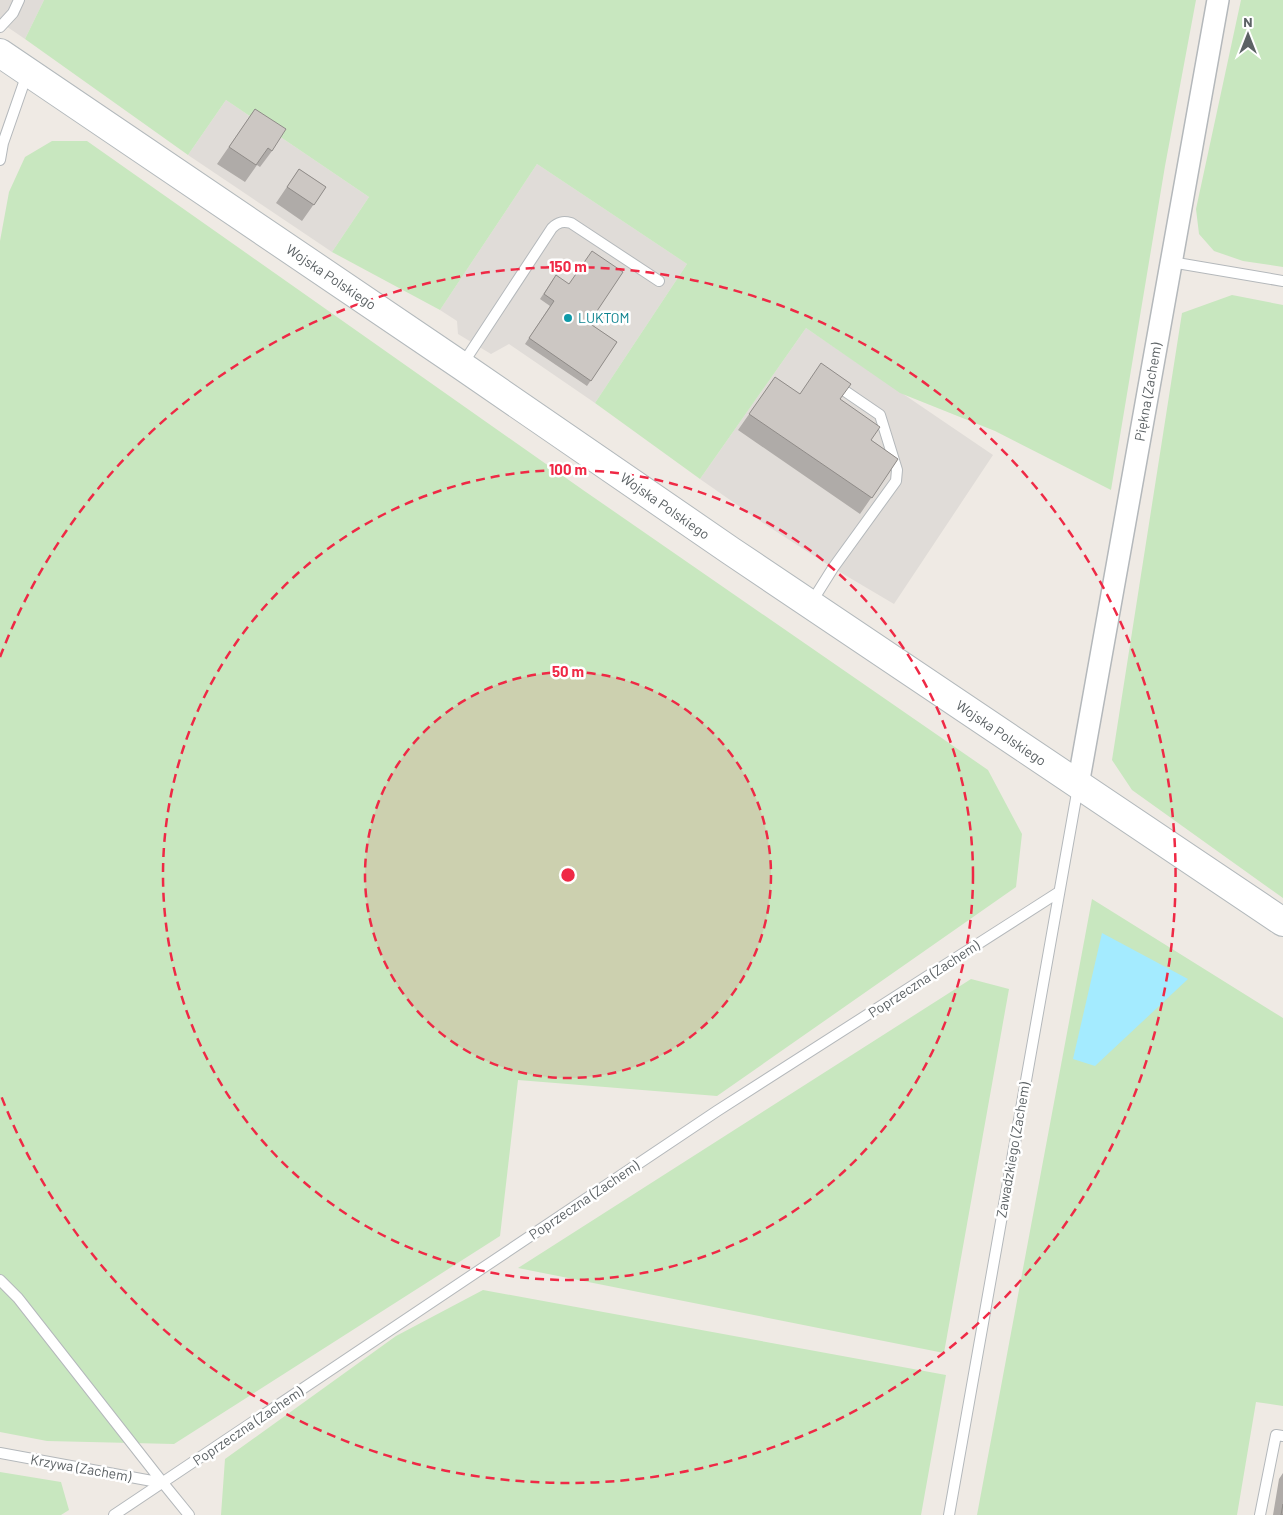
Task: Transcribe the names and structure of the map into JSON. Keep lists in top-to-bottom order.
{
  "streets": {
    "street": ["Wojska Polskiego", "Piękna (Zachem)"],
    "lane": ["Poprzeczna (Zachem)", "Zawadzkiego (Zachem)", "Krzywa (Zachem)"]
  },
  "crossings": [
    ["Wojska Polskiego", "Piękna (Zachem)"],
    ["Wojska Polskiego", "Zawadzkiego (Zachem)"],
    ["Piękna (Zachem)", "Zawadzkiego (Zachem)"],
    ["Poprzeczna (Zachem)", "Zawadzkiego (Zachem)"],
    ["Poprzeczna (Zachem)", "Krzywa (Zachem)"]
  ],
  "places": ["LUKTOM"],
  "north": "top",
  "rings": ["150 m", "100 m", "50 m"]
}
